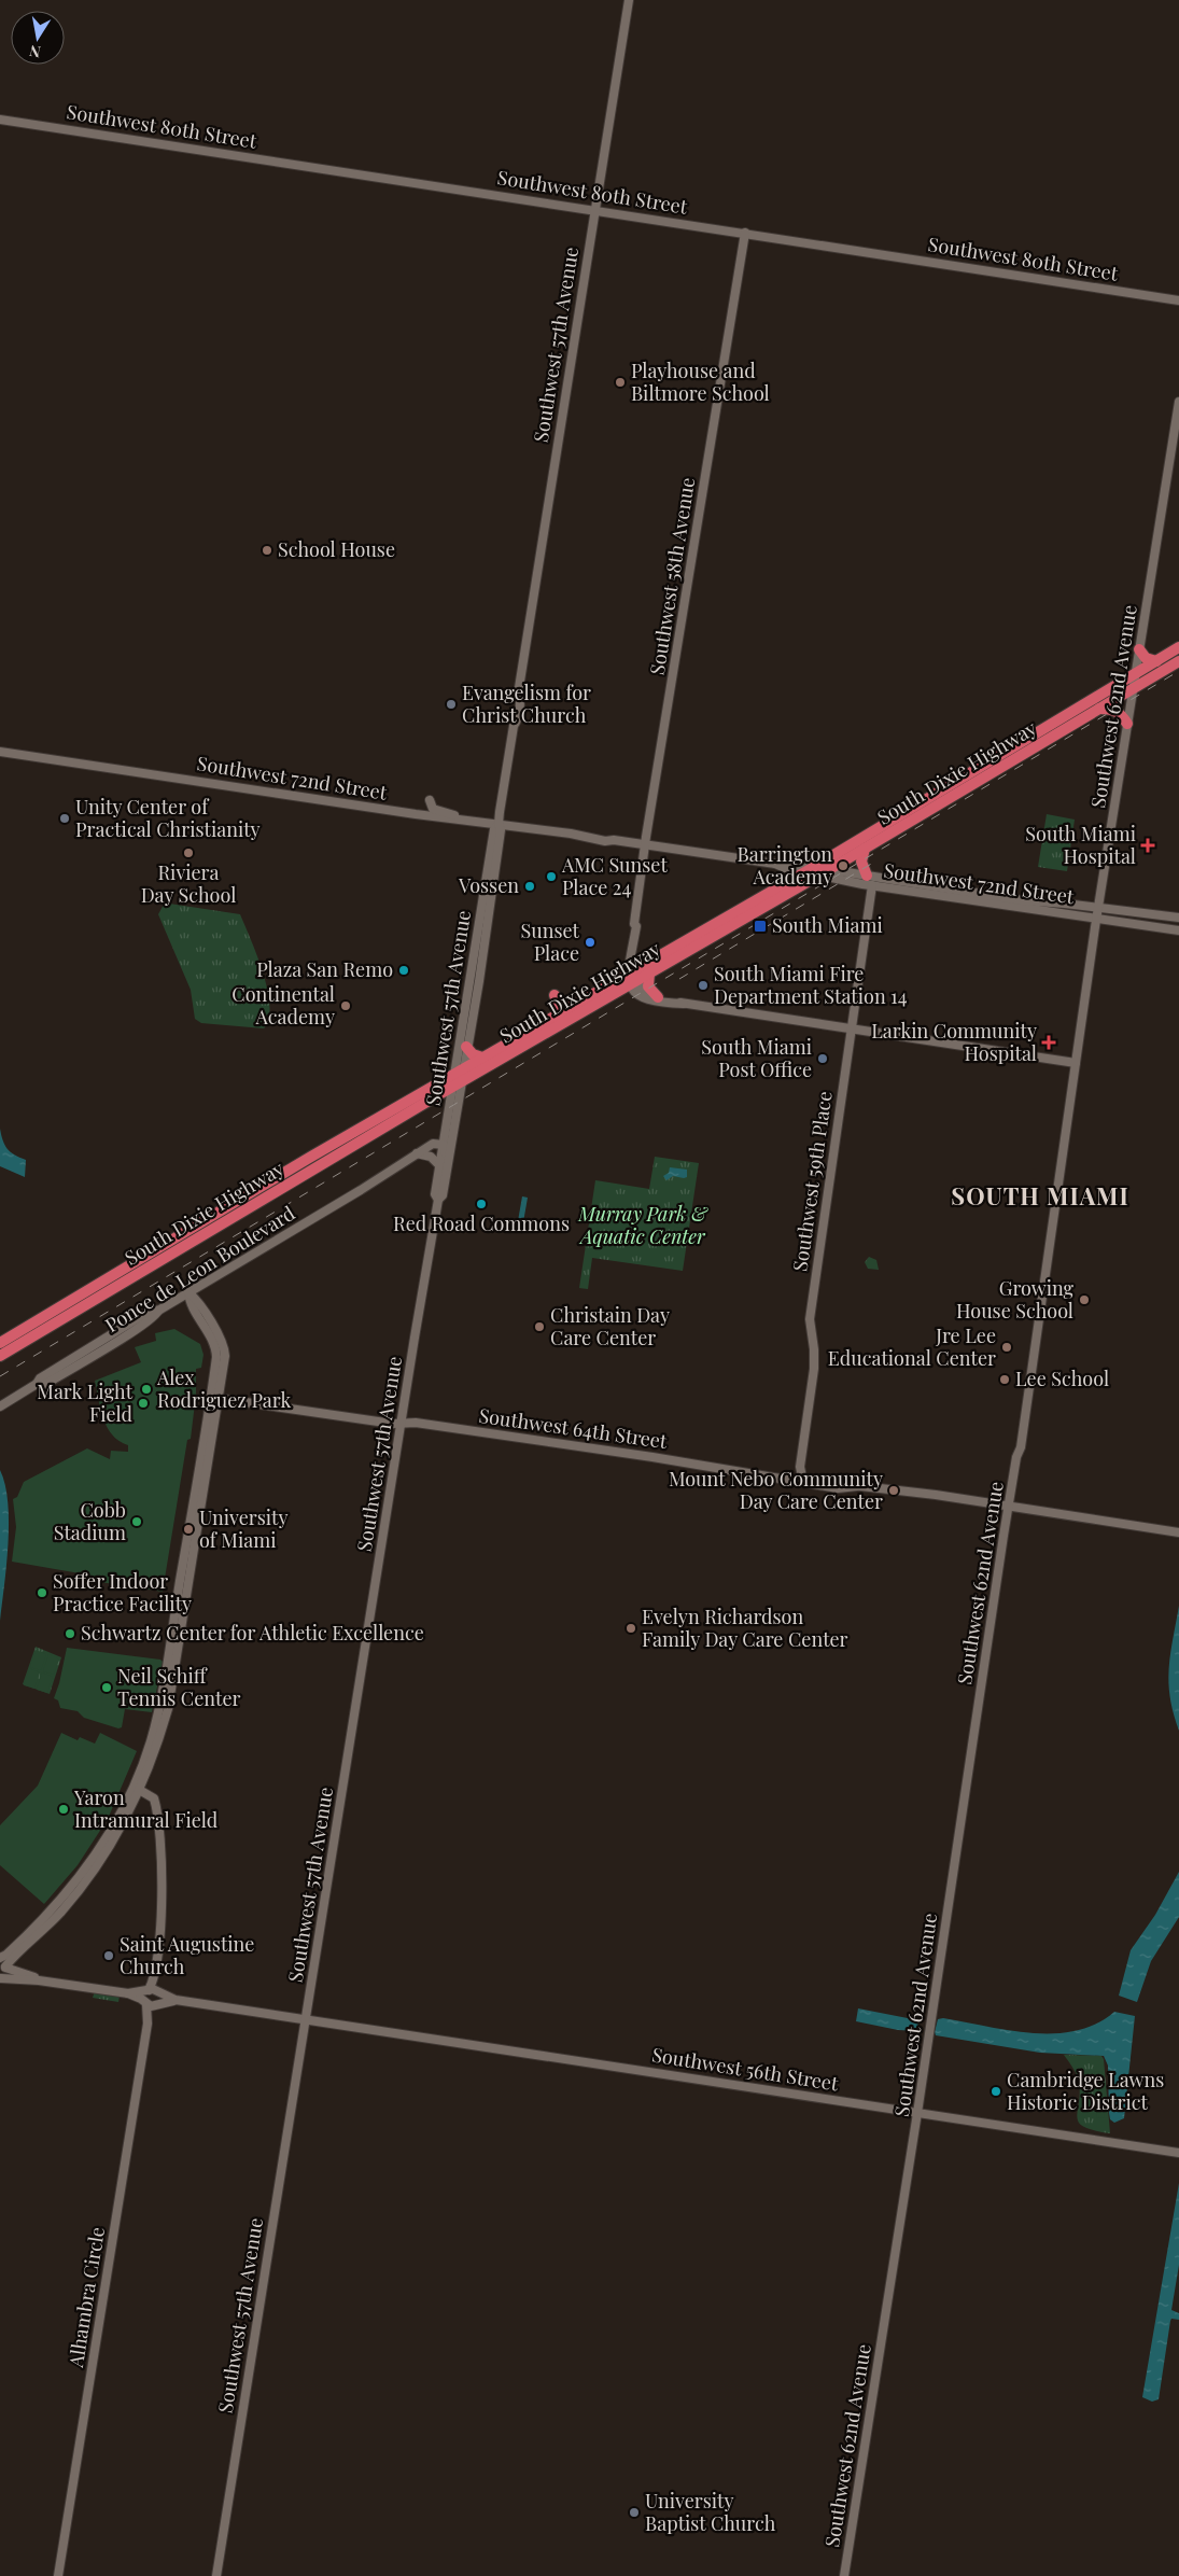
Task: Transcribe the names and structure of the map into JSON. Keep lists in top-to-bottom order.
{
  "streets": {
    "highway": ["South Dixie Highway"],
    "street": [
      "Southwest 80th Street",
      "Southwest 57th Avenue",
      "Southwest 58th Avenue",
      "Southwest 62nd Avenue",
      "Southwest 72nd Street",
      "Southwest 59th Place",
      "Ponce de Leon Boulevard",
      "Southwest 64th Street",
      "Southwest 56th Street",
      "Alhambra Circle"
    ]
  },
  "crossings": [
    ["Southwest 80th Street", "Southwest 57th Avenue"],
    ["Southwest 80th Street", "Southwest 58th Avenue"],
    ["Southwest 57th Avenue", "South Dixie Highway"],
    ["Southwest 57th Avenue", "Southwest 72nd Street"],
    ["Southwest 57th Avenue", "Ponce de Leon Boulevard"],
    ["Southwest 57th Avenue", "Southwest 64th Street"],
    ["Southwest 57th Avenue", "Southwest 56th Street"],
    ["Southwest 58th Avenue", "South Dixie Highway"],
    ["Southwest 58th Avenue", "Southwest 72nd Street"],
    ["Southwest 62nd Avenue", "South Dixie Highway"],
    ["Southwest 62nd Avenue", "Southwest 72nd Street"],
    ["Southwest 62nd Avenue", "Southwest 64th Street"],
    ["Southwest 62nd Avenue", "Southwest 56th Street"],
    ["South Dixie Highway", "Southwest 72nd Street"],
    ["Southwest 72nd Street", "Southwest 59th Place"],
    ["Southwest 59th Place", "Southwest 64th Street"]
  ],
  "districts": ["SOUTH MIAMI"],
  "parks": ["Murray Park & Aquatic Center"],
  "places": {
    "other": [
      "Playhouse and Biltmore School",
      "School House",
      "Evangelism for Christ Church",
      "Unity Center of Practical Christianity",
      "Riviera Day School",
      "Barrington Academy",
      "AMC Sunset Place 24",
      "Vossen",
      "Sunset Place",
      "Plaza San Remo",
      "South Miami Fire Department Station 14",
      "Continental Academy",
      "South Miami Post Office",
      "Red Road Commons",
      "Growing House School",
      "Christain Day Care Center",
      "Jre Lee Educational Center",
      "Lee School",
      "Alex Rodriguez Park",
      "Mark Light Field",
      "Mount Nebo Community Day Care Center",
      "Cobb Stadium",
      "University of Miami",
      "Soffer Indoor Practice Facility",
      "Evelyn Richardson Family Day Care Center",
      "Schwartz Center for Athletic Excellence",
      "Neil Schiff Tennis Center",
      "Yaron Intramural Field",
      "Saint Augustine Church",
      "Cambridge Lawns Historic District",
      "University Baptist Church"
    ],
    "health": ["South Miami Hospital", "Larkin Community Hospital"],
    "transit": ["South Miami"]
  },
  "north": "bottom"
}
